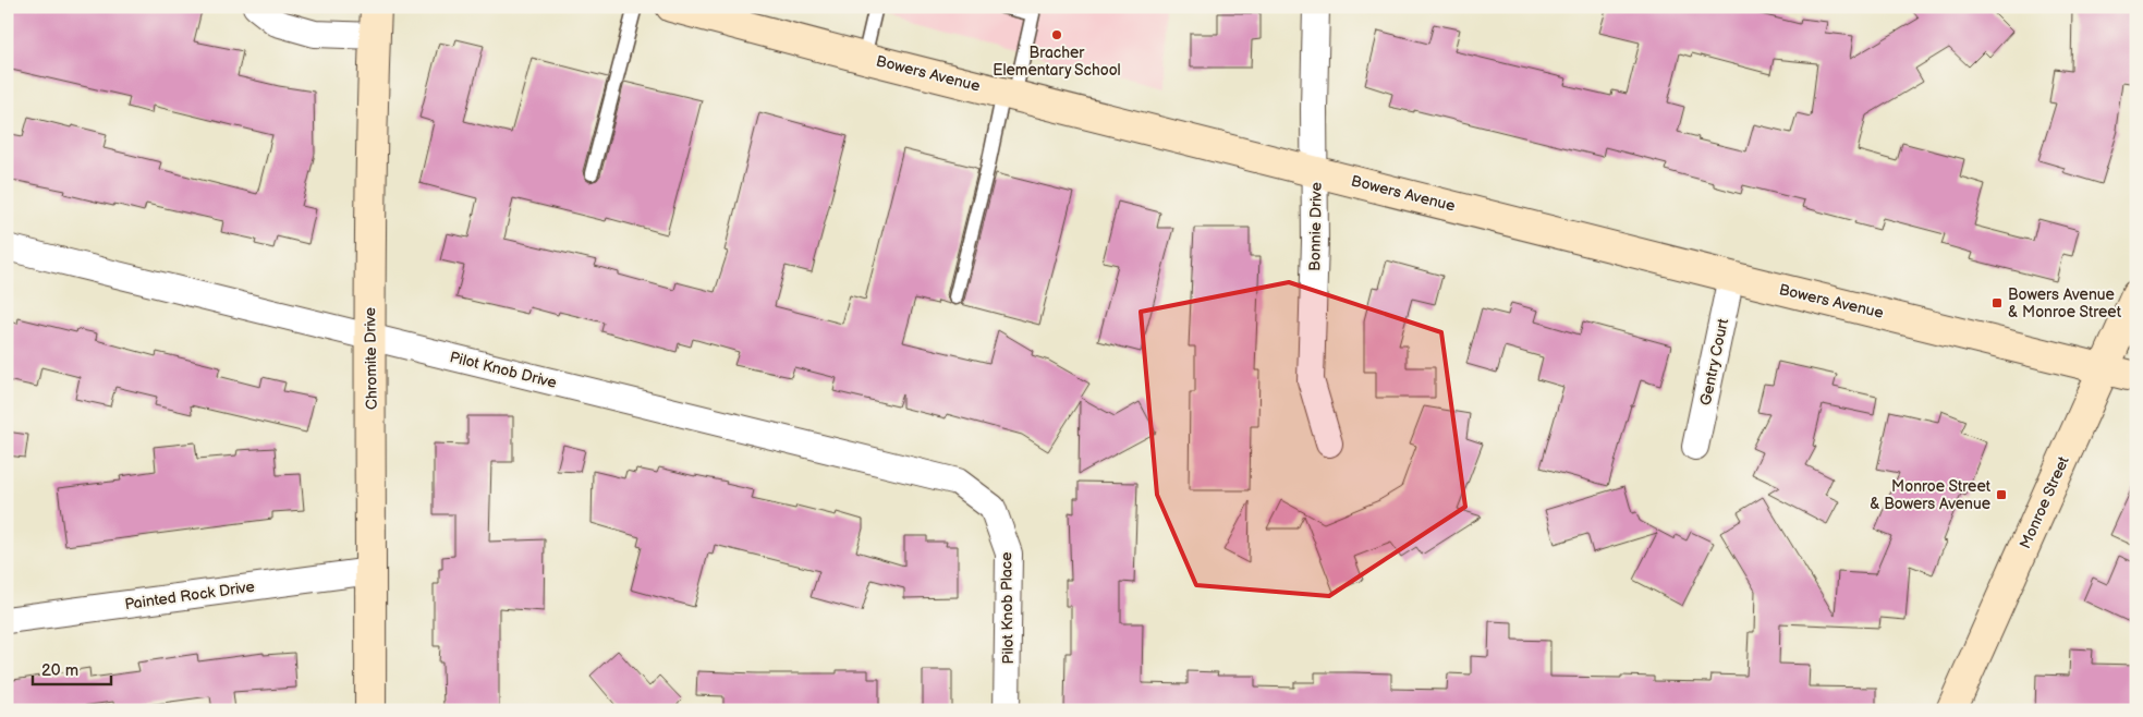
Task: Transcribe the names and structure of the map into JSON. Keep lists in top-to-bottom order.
{
  "streets": {
    "main road": ["Bowers Avenue", "Chromite Drive", "Monroe Street"],
    "street": [
      "Bonnie Drive",
      "Gentry Court",
      "Pilot Knob Drive",
      "Painted Rock Drive",
      "Pilot Knob Place"
    ]
  },
  "crossings": [
    ["Bowers Avenue", "Bonnie Drive"],
    ["Bowers Avenue", "Gentry Court"],
    ["Bowers Avenue", "Monroe Street"],
    ["Chromite Drive", "Pilot Knob Drive"],
    ["Chromite Drive", "Painted Rock Drive"],
    ["Pilot Knob Drive", "Pilot Knob Place"]
  ],
  "places": {
    "other": ["Bracher Elementary School"],
    "transit": ["Bowers Avenue & Monroe Street", "Monroe Street & Bowers Avenue"]
  },
  "scale_bar": "20 m"
}
